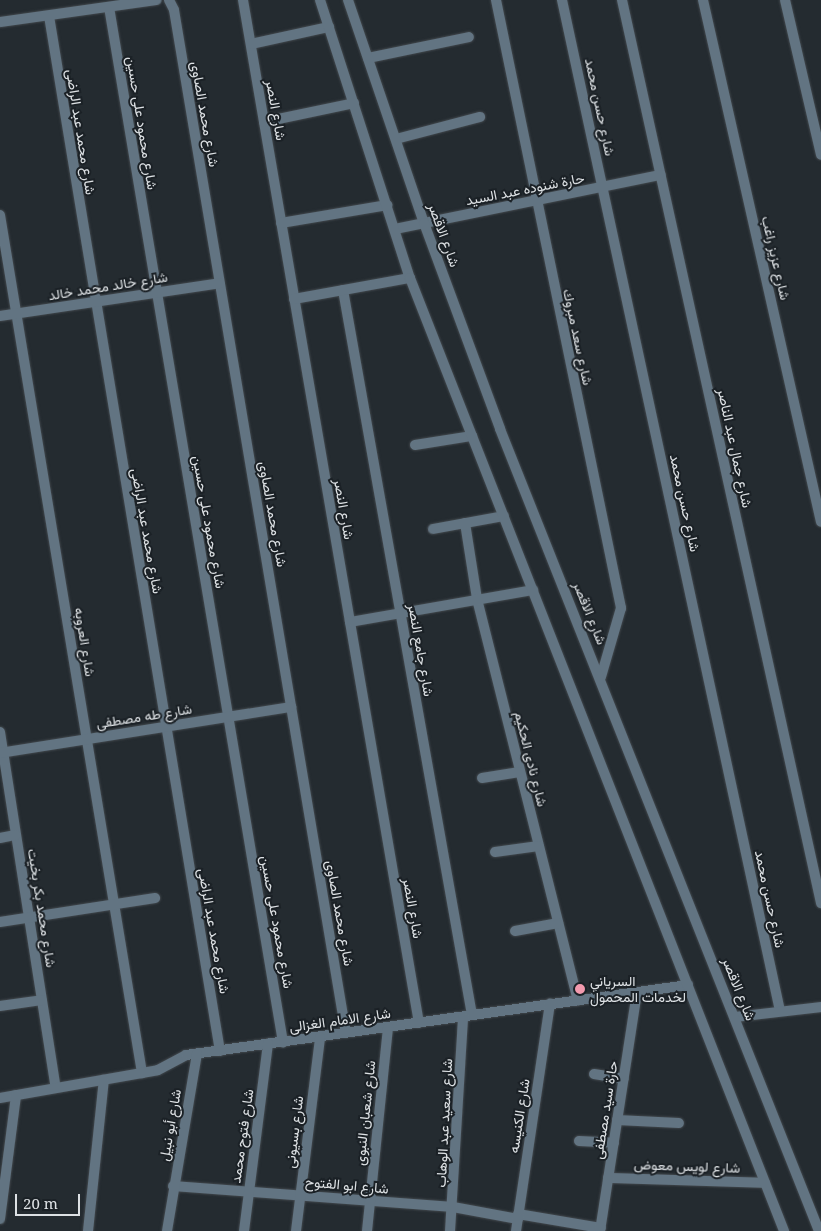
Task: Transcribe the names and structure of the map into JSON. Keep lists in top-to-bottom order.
{
  "streets": {
    "street": [
      "شارع حسن محمد",
      "شارع النصر",
      "شارع محمد الصاوى",
      "شارع محمود على حسين",
      "شارع محمد عبد الراضى",
      "حارة شنوده عبد السيد",
      "شارع الاقصر",
      "شارع عزيز راغب",
      "شارع خالد محمد خالد",
      "شارع سعد مبروك",
      "شارع جمال عبد الناصر",
      "شارع العروبه",
      "شارع جامع النصر",
      "شارع طه مصطفى",
      "شارع نادى الحكيم",
      "شارع محمد بكر بخيت",
      "شارع الامام الغزالى",
      "حارة سيد مصطفى",
      "شارع شعبان النبوى",
      "شارع الكنيسه",
      "شارع سعيد عبد الوهاب",
      "شارع أبو نبيل",
      "شارع بسيونى",
      "شارع فتوح محمد",
      "شارع لويس معوض",
      "شارع ابو الفتوح"
    ]
  },
  "crossings": [
    ["شارع حسن محمد", "حارة شنوده عبد السيد"],
    ["شارع النصر", "شارع الامام الغزالى"],
    ["شارع محمد الصاوى", "شارع خالد محمد خالد"],
    ["شارع محمد الصاوى", "شارع طه مصطفى"],
    ["شارع محمد الصاوى", "شارع الامام الغزالى"],
    ["شارع محمود على حسين", "شارع خالد محمد خالد"],
    ["شارع محمود على حسين", "شارع طه مصطفى"],
    ["شارع محمود على حسين", "شارع الامام الغزالى"],
    ["شارع محمد عبد الراضى", "شارع خالد محمد خالد"],
    ["شارع محمد عبد الراضى", "شارع طه مصطفى"],
    ["شارع محمد عبد الراضى", "شارع الامام الغزالى"],
    ["حارة شنوده عبد السيد", "شارع الاقصر"],
    ["حارة شنوده عبد السيد", "شارع سعد مبروك"],
    ["حارة شنوده عبد السيد", "شارع جمال عبد الناصر"],
    ["شارع الاقصر", "شارع سعد مبروك"],
    ["شارع خالد محمد خالد", "شارع العروبه"],
    ["شارع العروبه", "شارع طه مصطفى"],
    ["شارع العروبه", "شارع الامام الغزالى"],
    ["شارع جامع النصر", "شارع الامام الغزالى"],
    ["شارع جامع النصر", "شارع سعيد عبد الوهاب"],
    ["شارع طه مصطفى", "شارع محمد بكر بخيت"],
    ["شارع نادى الحكيم", "شارع الامام الغزالى"],
    ["شارع محمد بكر بخيت", "شارع الامام الغزالى"],
    ["شارع الامام الغزالى", "حارة سيد مصطفى"],
    ["شارع الامام الغزالى", "شارع شعبان النبوى"],
    ["شارع الامام الغزالى", "شارع الكنيسه"],
    ["شارع الامام الغزالى", "شارع سعيد عبد الوهاب"],
    ["شارع الامام الغزالى", "شارع أبو نبيل"],
    ["شارع الامام الغزالى", "شارع بسيونى"],
    ["شارع الامام الغزالى", "شارع فتوح محمد"],
    ["حارة سيد مصطفى", "شارع لويس معوض"],
    ["حارة سيد مصطفى", "شارع ابو الفتوح"],
    ["شارع شعبان النبوى", "شارع ابو الفتوح"],
    ["شارع الكنيسه", "شارع ابو الفتوح"],
    ["شارع سعيد عبد الوهاب", "شارع ابو الفتوح"],
    ["شارع أبو نبيل", "شارع ابو الفتوح"],
    ["شارع بسيونى", "شارع ابو الفتوح"],
    ["شارع فتوح محمد", "شارع ابو الفتوح"]
  ],
  "places": ["السرياني لخدمات المحمول"],
  "scale_bar": "20 m"
}
